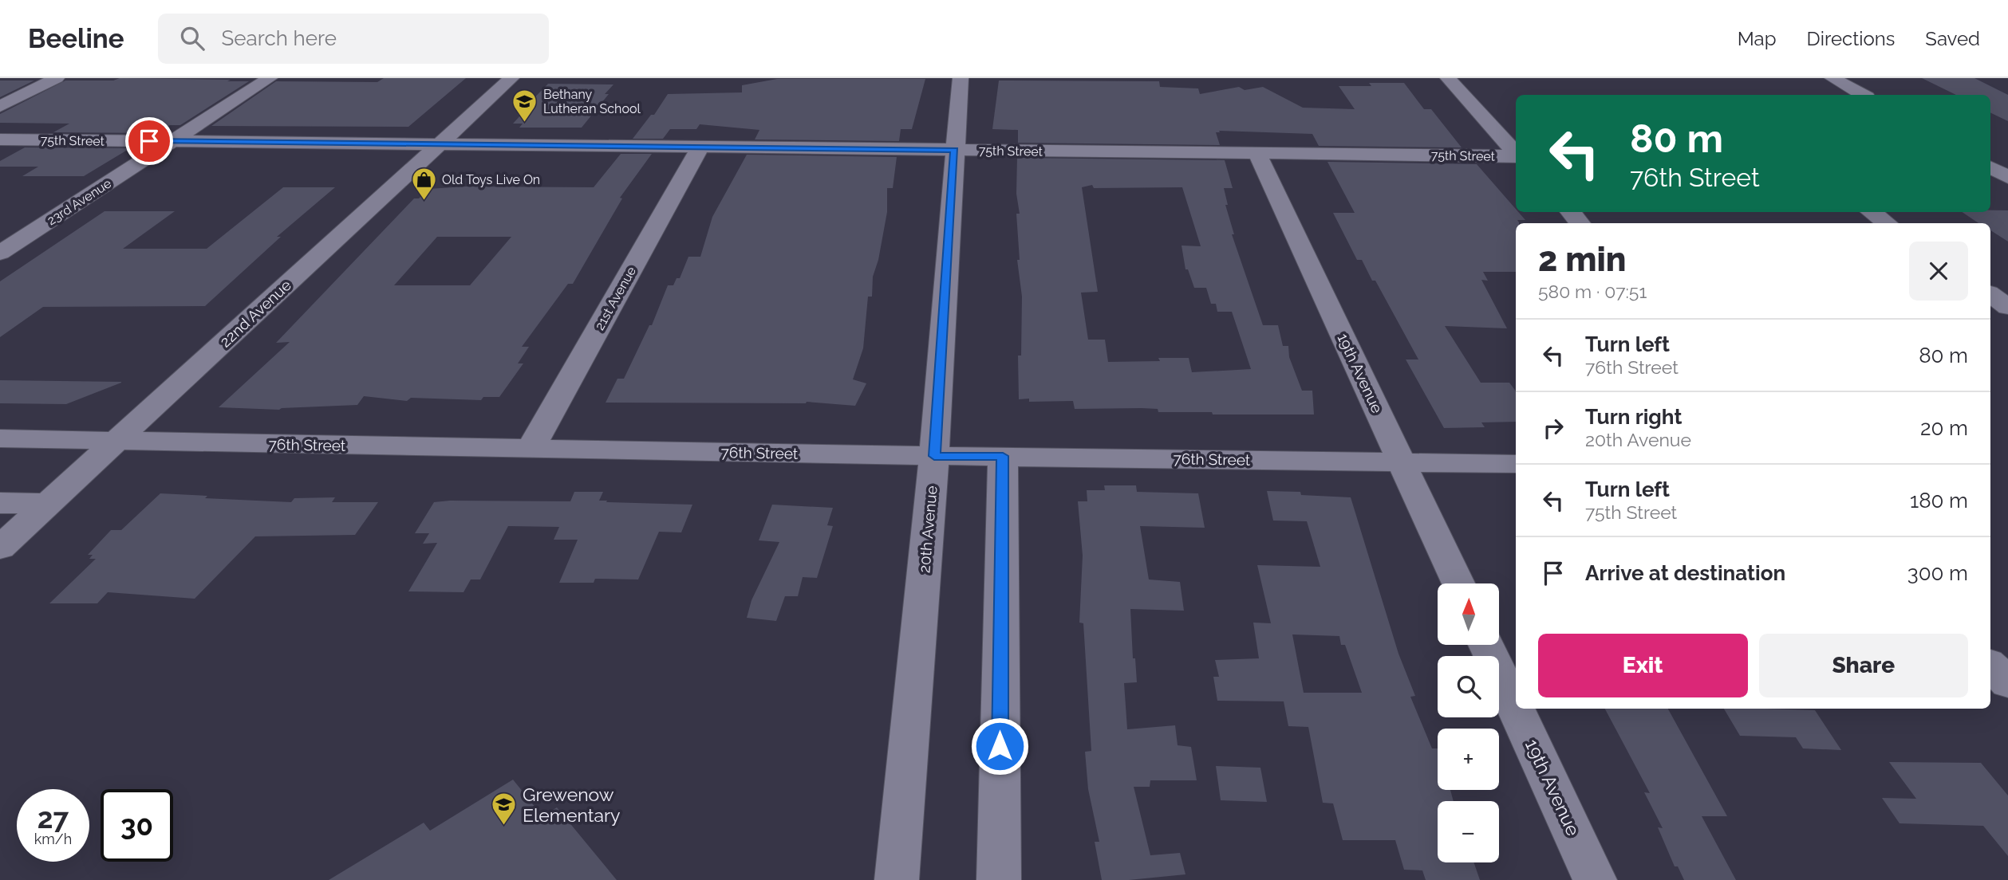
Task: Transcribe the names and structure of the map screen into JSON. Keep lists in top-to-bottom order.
{
  "streets": {
    "street": [
      "75th Street",
      "23rd Avenue",
      "21st Avenue",
      "22nd Avenue",
      "19th Avenue",
      "76th Street",
      "20th Avenue"
    ]
  },
  "crossings": [
    ["75th Street", "23rd Avenue"],
    ["75th Street", "21st Avenue"],
    ["75th Street", "22nd Avenue"],
    ["75th Street", "19th Avenue"],
    ["75th Street", "20th Avenue"],
    ["21st Avenue", "76th Street"],
    ["22nd Avenue", "76th Street"],
    ["19th Avenue", "76th Street"],
    ["76th Street", "20th Avenue"]
  ],
  "places": {
    "school or university": ["Bethany Lutheran School", "Grewenow Elementary"],
    "shop": ["Old Toys Live On"]
  },
  "north": "top",
  "page": {
    "header": "Beeline",
    "search": "Search here",
    "nav": ["Map", "Directions", "Saved"],
    "turn": ["80 m", "76th Street"],
    "heading": ["2 min", "580 m · 07:51"],
    "list": [
      {
        "name": "Turn left",
        "note": "76th Street",
        "value": "80 m"
      },
      {
        "name": "Turn right",
        "note": "20th Avenue",
        "value": "20 m"
      },
      {
        "name": "Turn left",
        "note": "75th Street",
        "value": "180 m"
      },
      {
        "name": "Arrive at destination",
        "value": "300 m"
      }
    ],
    "map_buttons": ["+", "−"],
    "buttons": ["Exit", "Share"],
    "speed": "27 km/h",
    "limit": "30"
  }
}
